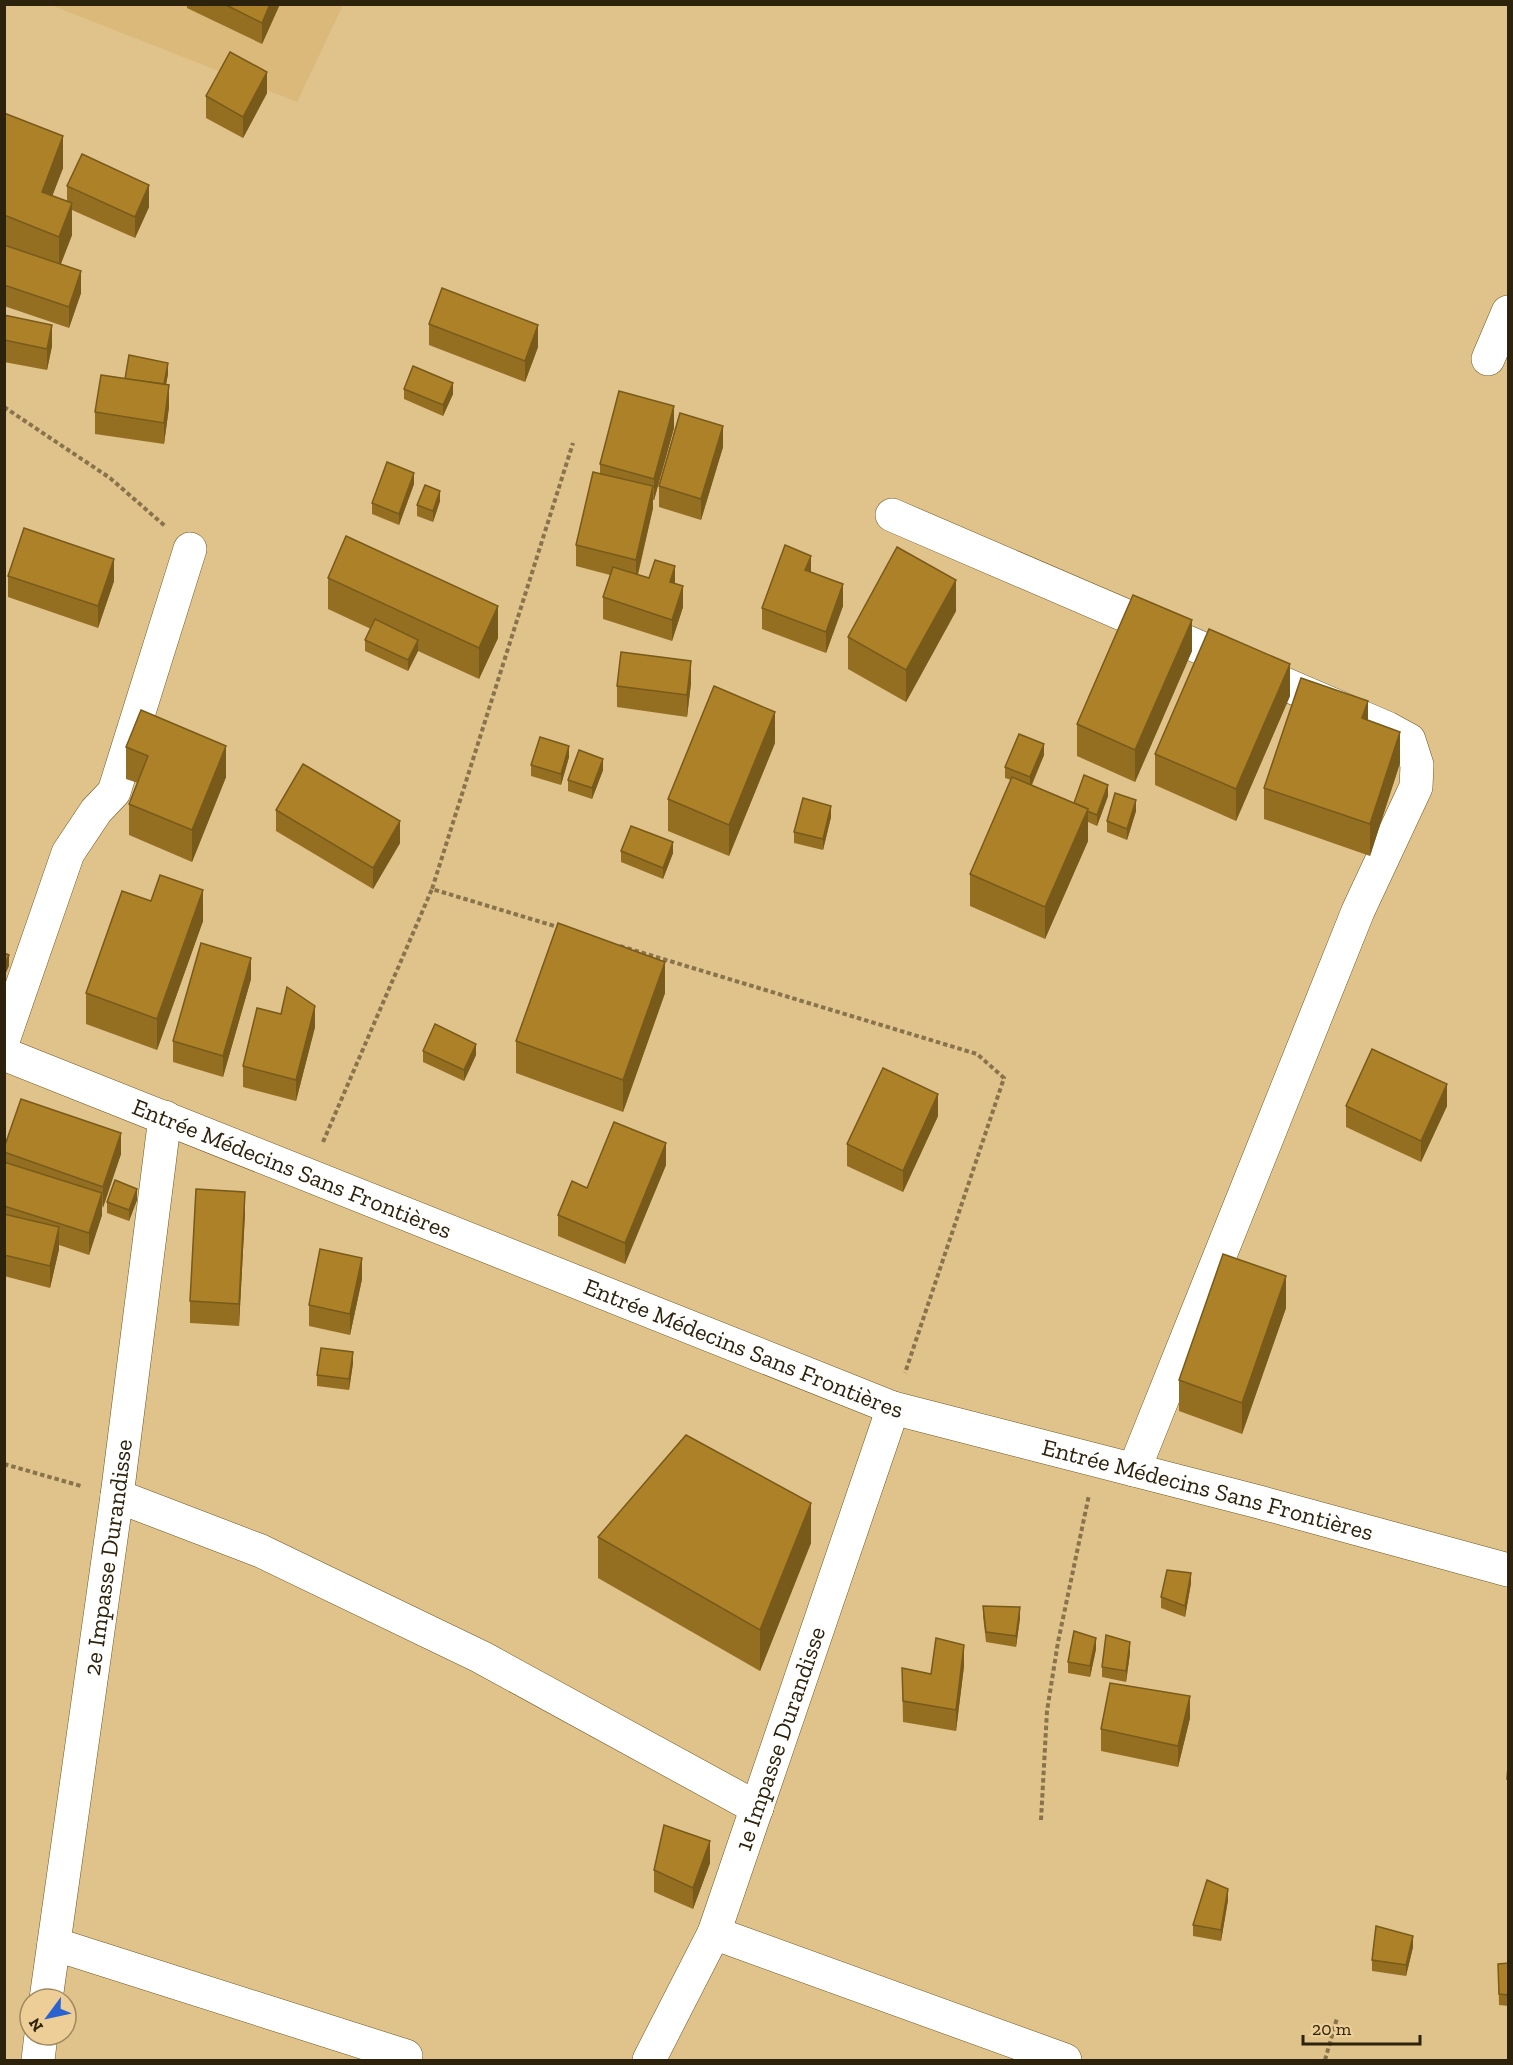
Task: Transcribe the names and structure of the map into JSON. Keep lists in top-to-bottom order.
{
  "streets": {
    "street": ["Entrée Médecins Sans Frontières", "2e Impasse Durandisse", "1e Impasse Durandisse"]
  },
  "crossings": [
    ["Entrée Médecins Sans Frontières", "2e Impasse Durandisse"],
    ["Entrée Médecins Sans Frontières", "1e Impasse Durandisse"]
  ],
  "scale_bar": "20 m",
  "north": "bottom left"
}
